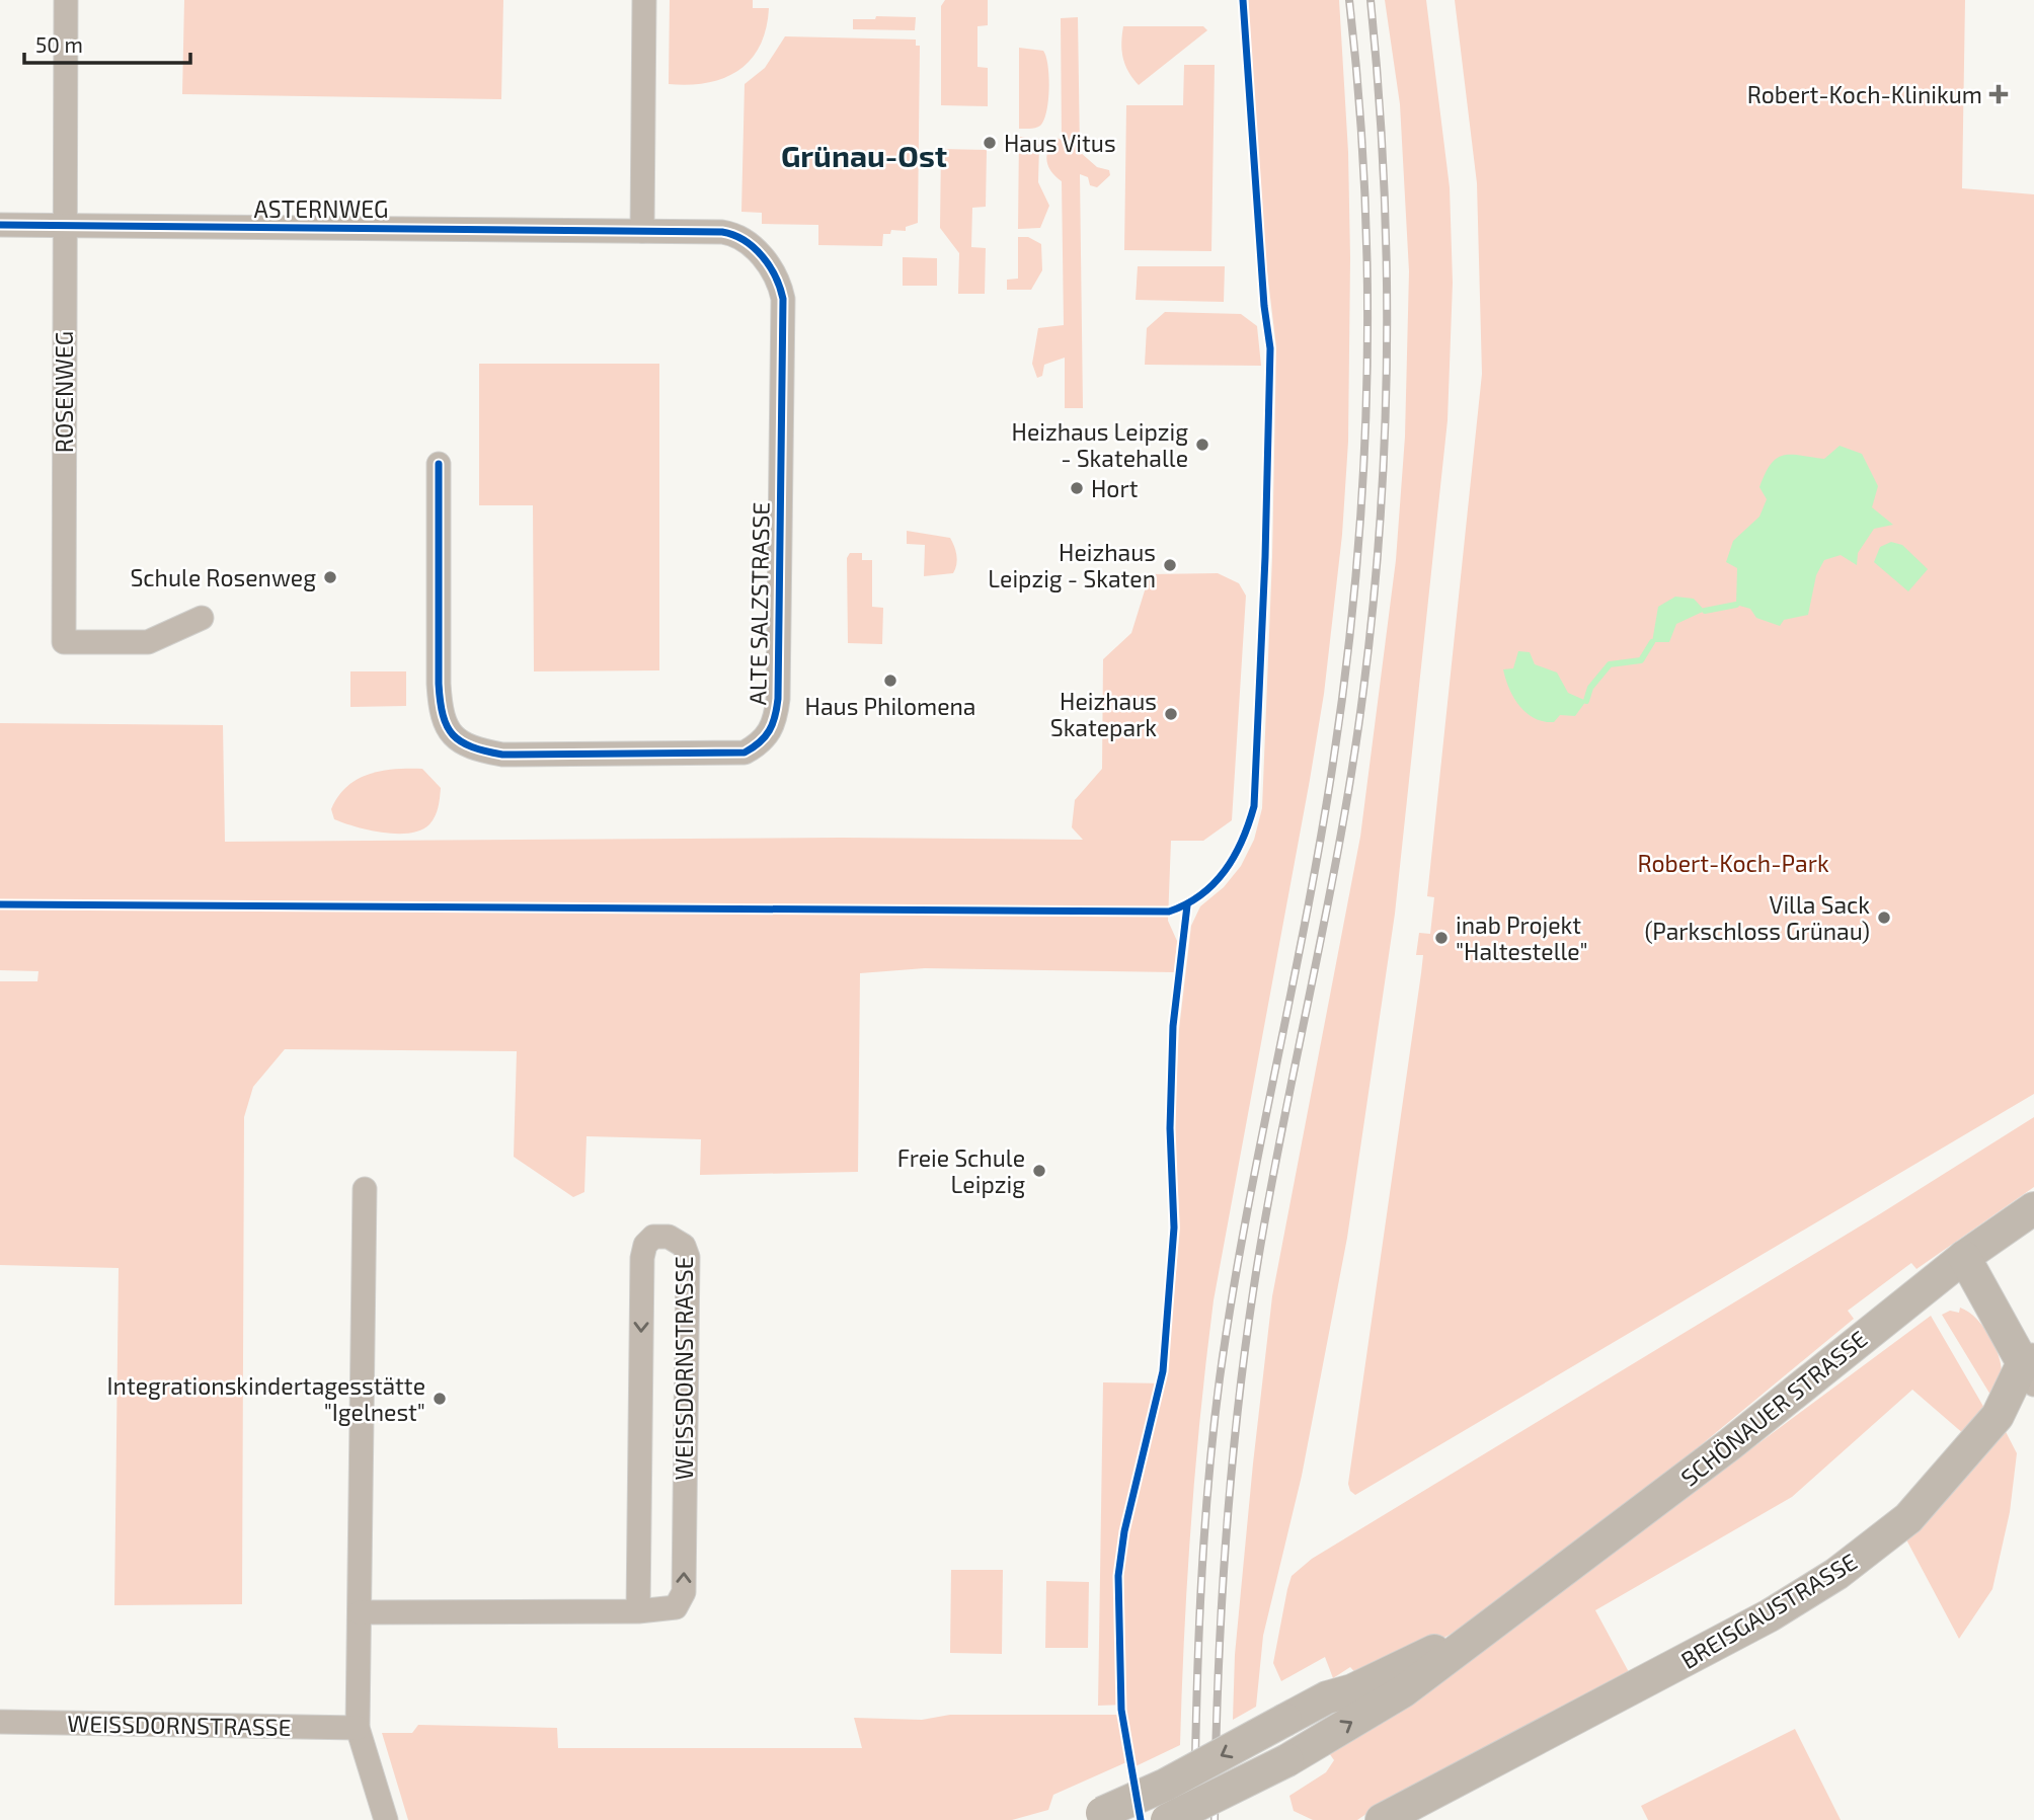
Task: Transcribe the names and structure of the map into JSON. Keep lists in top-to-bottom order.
{
  "streets": {
    "main road": ["SCHÖNAUER STRASSE", "BREISGAUSTRASSE"],
    "street": [
      "ASTERNWEG",
      "ROSENWEG",
      "ALTE SALZSTRASSE",
      "WEISSDORNSTRASSE"
    ]
  },
  "crossings": [
    ["ASTERNWEG", "ROSENWEG"],
    ["ASTERNWEG", "ALTE SALZSTRASSE"],
    ["SCHÖNAUER STRASSE", "BREISGAUSTRASSE"]
  ],
  "districts": ["Grünau-Ost"],
  "parks": ["Robert-Koch-Park"],
  "places": {
    "health": ["Robert-Koch-Klinikum"],
    "other": [
      "Haus Vitus",
      "Heizhaus Leipzig - Skatehalle",
      "Hort",
      "Heizhaus Leipzig - Skaten",
      "Schule Rosenweg",
      "Haus Philomena",
      "Heizhaus Skatepark",
      "Villa Sack (Parkschloss Grünau)",
      "inab Projekt \"Haltestelle\"",
      "Freie Schule Leipzig",
      "Integrationskindertagesstätte \"Igelnest\""
    ]
  },
  "scale_bar": "50 m"
}
